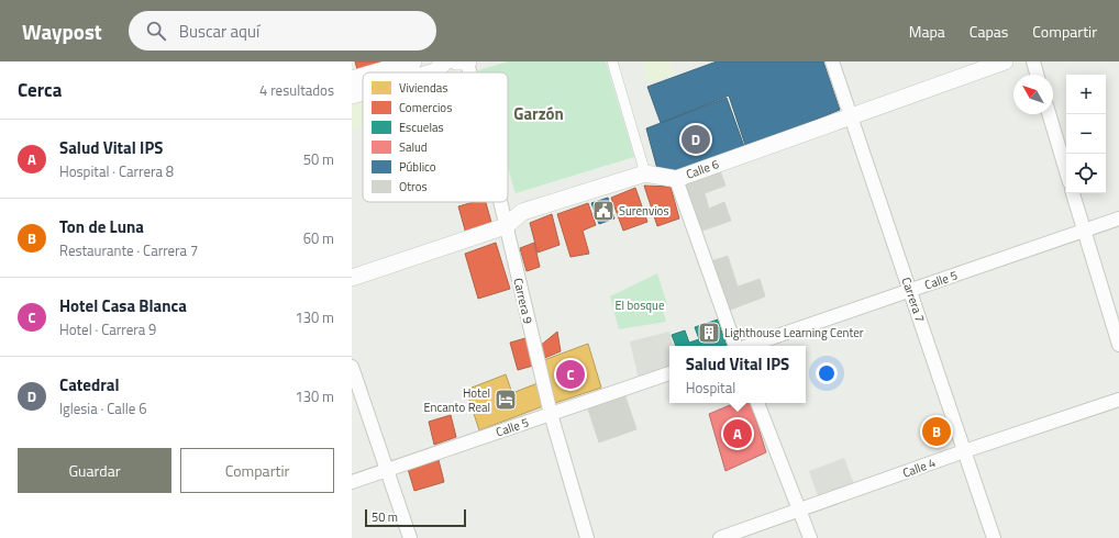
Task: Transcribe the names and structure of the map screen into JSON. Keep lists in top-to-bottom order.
{
  "streets": {
    "street": [
      "Calle 6",
      "Calle 5",
      "Carrera 7",
      "Carrera 9",
      "Calle 4"
    ]
  },
  "crossings": [
    ["Calle 6", "Carrera 7"],
    ["Calle 6", "Carrera 9"],
    ["Calle 5", "Carrera 7"],
    ["Calle 5", "Carrera 9"],
    ["Carrera 7", "Calle 4"]
  ],
  "districts": ["Garzón"],
  "parks": ["El bosque"],
  "places": {
    "public building": ["Surenvios"],
    "building": ["Lighthouse Learning Center"],
    "hotel": ["Hotel Encanto Real"]
  },
  "legend": [
    "Viviendas",
    "Comercios",
    "Escuelas",
    "Salud",
    "Público",
    "Otros"
  ],
  "scale_bar": "50 m",
  "north": "top left",
  "page": {
    "header": "Waypost",
    "search": "Buscar aquí",
    "nav": ["Mapa", "Capas", "Compartir"],
    "heading": ["Cerca", "4 resultados"],
    "map_buttons": ["+", "−"],
    "list": [
      {
        "mark": "A",
        "name": "Salud Vital IPS",
        "note": "Hospital · Carrera 8",
        "value": "50 m"
      },
      {
        "mark": "B",
        "name": "Ton de Luna",
        "note": "Restaurante · Carrera 7",
        "value": "60 m"
      },
      {
        "mark": "C",
        "name": "Hotel Casa Blanca",
        "note": "Hotel · Carrera 9",
        "value": "130 m"
      },
      {
        "mark": "D",
        "name": "Catedral",
        "note": "Iglesia · Calle 6",
        "value": "130 m"
      }
    ],
    "pins": [
      "D",
      "C",
      "B",
      "A"
    ],
    "popup": ["Salud Vital IPS", "Hospital"],
    "buttons": ["Guardar", "Compartir"],
    "scale": "50 m"
  }
}
